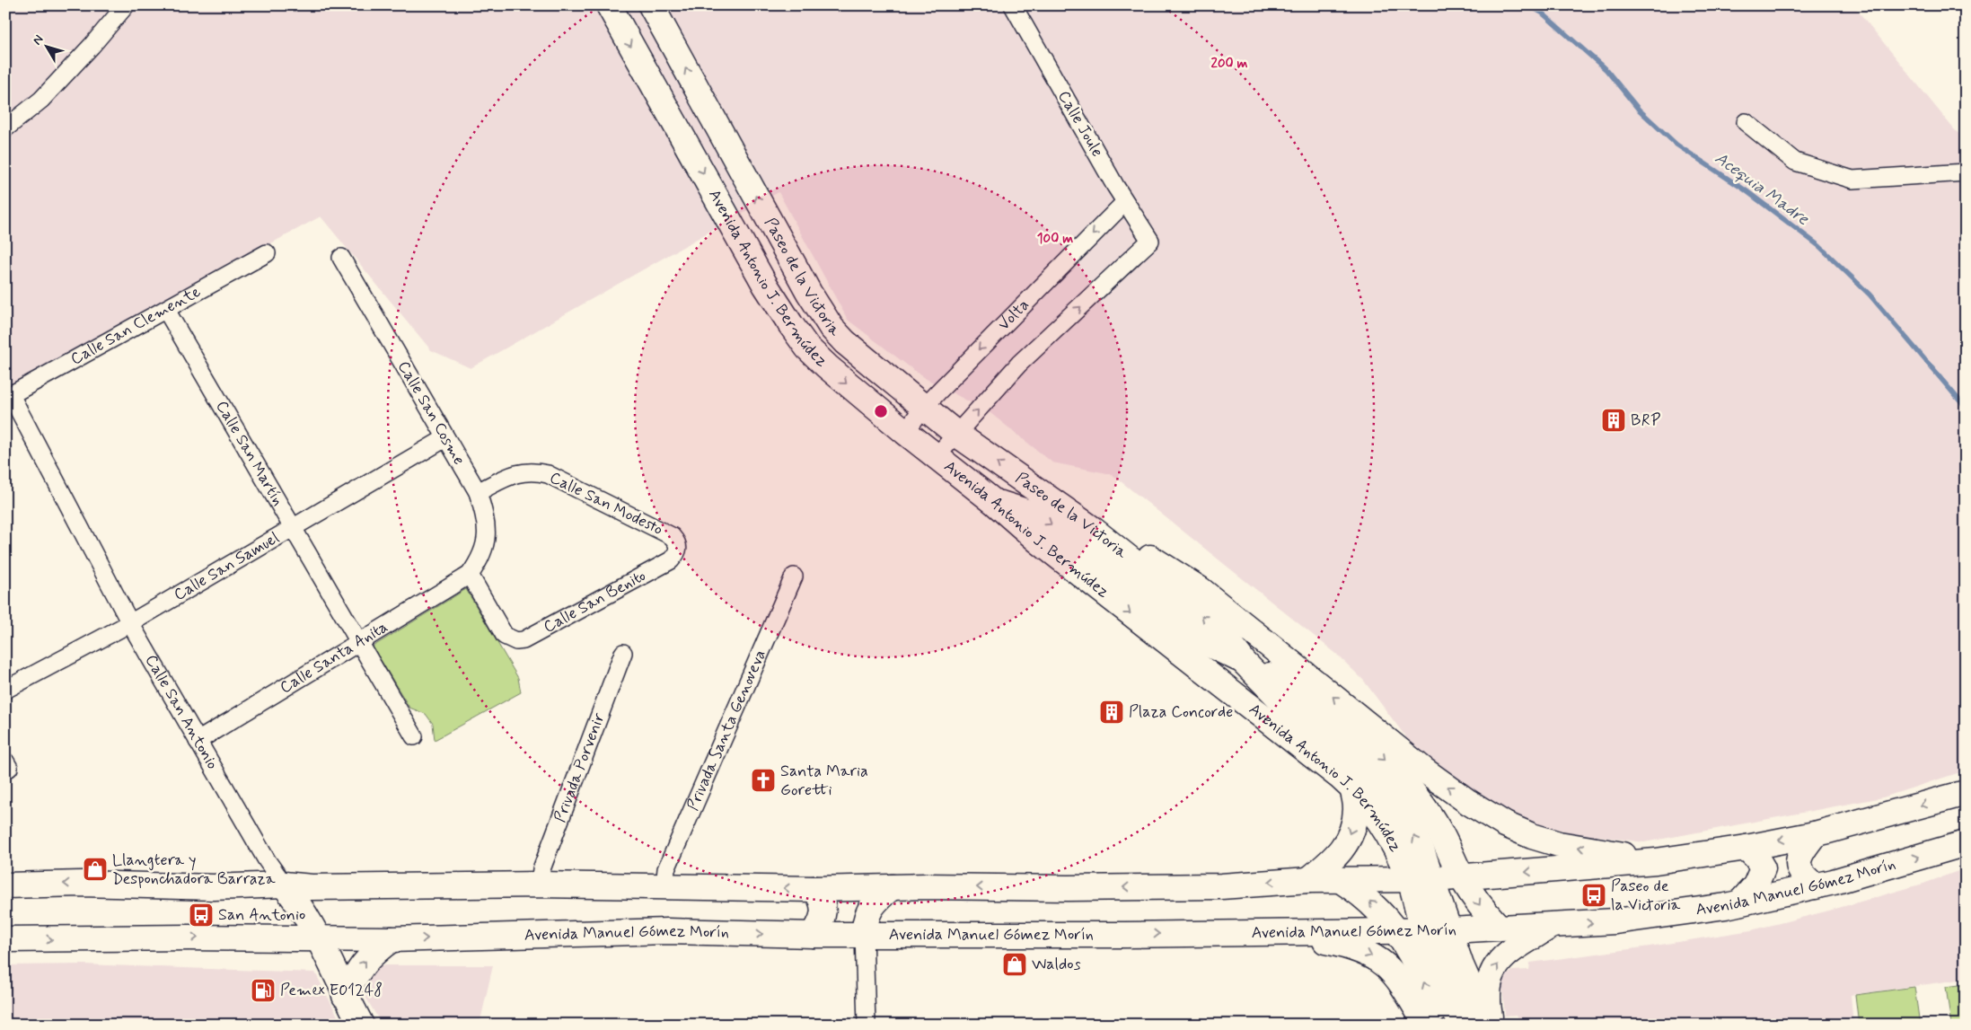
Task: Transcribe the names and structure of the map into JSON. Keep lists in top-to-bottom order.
{
  "streets": {
    "main road": [
      "Avenida Antonio J. Bermúdez",
      "Paseo de la Victoria",
      "Calle San Antonio",
      "Avenida Manuel Gómez Morín"
    ],
    "street": [
      "Calle Joule",
      "Volta",
      "Calle San Clemente",
      "Calle San Cosme",
      "Calle San Martín",
      "Calle San Modesto",
      "Calle San Samuel",
      "Calle San Benito",
      "Calle Santa Anita",
      "Privada Santa Genoveva",
      "Privada Porvenir"
    ]
  },
  "crossings": [
    ["Calle Joule", "Paseo de la Victoria"],
    ["Calle Joule", "Volta"],
    ["Avenida Antonio J. Bermúdez", "Paseo de la Victoria"],
    ["Avenida Antonio J. Bermúdez", "Volta"],
    ["Avenida Antonio J. Bermúdez", "Avenida Manuel Gómez Morín"],
    ["Paseo de la Victoria", "Volta"],
    ["Paseo de la Victoria", "Avenida Manuel Gómez Morín"],
    ["Calle San Clemente", "Calle San Martín"],
    ["Calle San Clemente", "Calle San Antonio"],
    ["Calle San Cosme", "Calle San Modesto"],
    ["Calle San Cosme", "Calle San Samuel"],
    ["Calle San Cosme", "Calle San Benito"],
    ["Calle San Cosme", "Calle Santa Anita"],
    ["Calle San Martín", "Calle San Samuel"],
    ["Calle San Martín", "Calle Santa Anita"],
    ["Calle San Modesto", "Calle San Benito"],
    ["Calle San Samuel", "Calle San Antonio"],
    ["Calle San Benito", "Calle Santa Anita"],
    ["Calle Santa Anita", "Calle San Antonio"],
    ["Calle San Antonio", "Avenida Manuel Gómez Morín"]
  ],
  "one_way": ["Calle Joule", "Volta"],
  "water": ["Acequia Madre"],
  "places": {
    "building": ["BRP", "Plaza Concorde"],
    "church": ["Santa Maria Goretti"],
    "shop": ["Llangtera y Desponchadora Barraza", "Waldos"],
    "bus stop": ["Paseo de la Victoria", "San Antonio"],
    "fuel station": ["Pemex E01248"]
  },
  "north": "top left",
  "rings": ["200 m", "100 m"]
}
